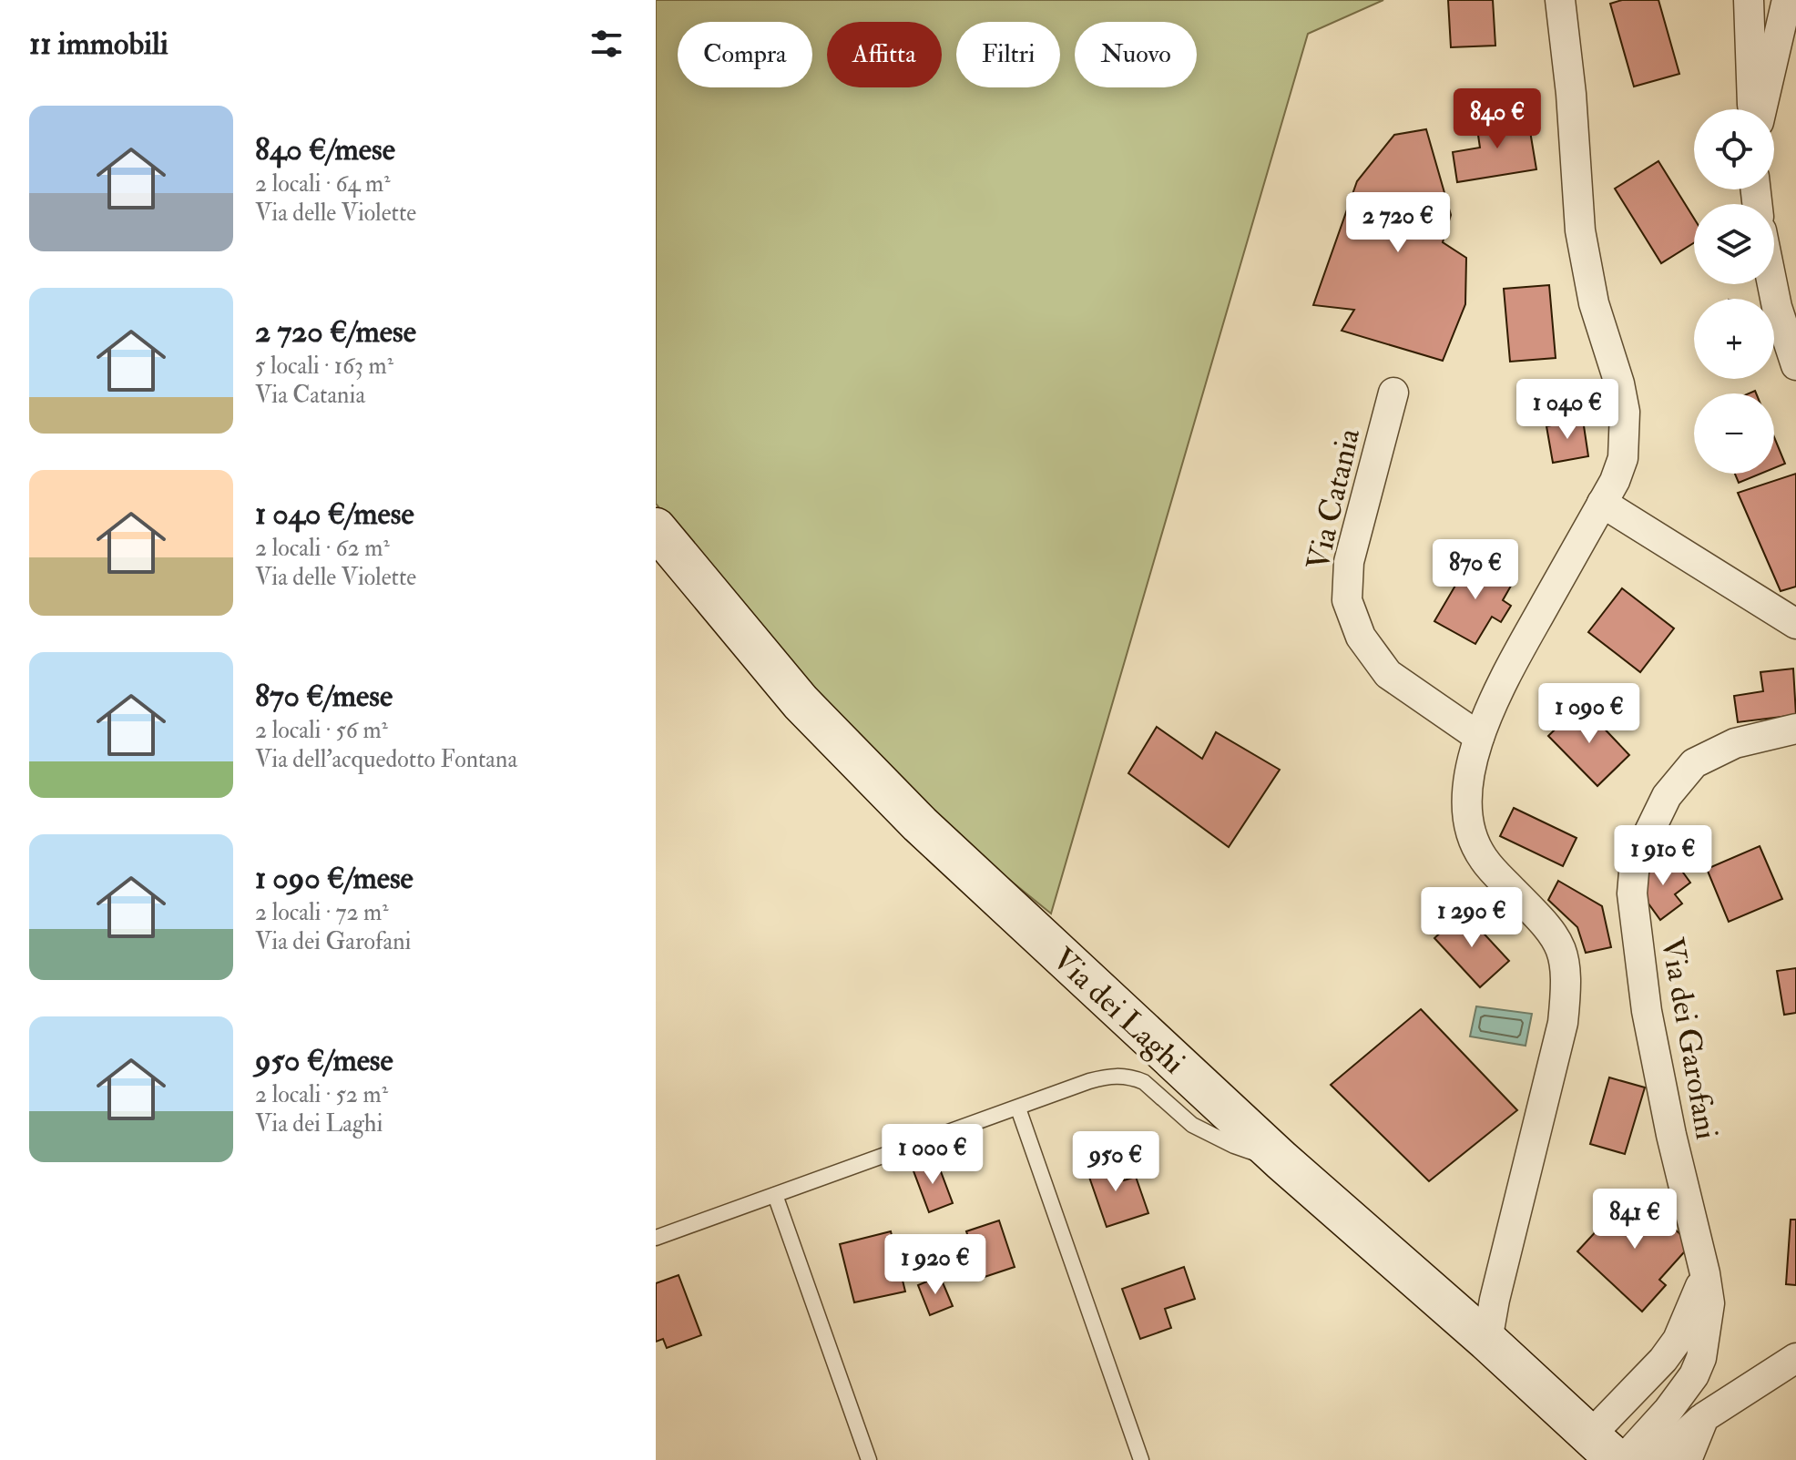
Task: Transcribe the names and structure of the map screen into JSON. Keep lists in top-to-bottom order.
{
  "streets": {
    "main road": ["Via dei Laghi"],
    "street": ["Via Catania", "Via dei Garofani"]
  },
  "page": {
    "heading": "11 immobili",
    "chip": [
      "Compra",
      "Affitta",
      "Filtri",
      "Nuovo"
    ],
    "list": [
      {
        "name": "840 €/mese",
        "note": "2 locali · 64 m² · Via delle Violette"
      },
      {
        "name": "2 720 €/mese",
        "note": "5 locali · 163 m² · Via Catania"
      },
      {
        "name": "1 040 €/mese",
        "note": "2 locali · 62 m² · Via delle Violette"
      },
      {
        "name": "870 €/mese",
        "note": "2 locali · 56 m² · Via dell'acquedotto Fontana"
      },
      {
        "name": "1 090 €/mese",
        "note": "2 locali · 72 m² · Via dei Garofani"
      },
      {
        "name": "950 €/mese",
        "note": "2 locali · 52 m² · Via dei Laghi"
      }
    ],
    "price": [
      "840 €",
      "2 720 €",
      "1 040 €",
      "870 €",
      "1 090 €",
      "1 910 €",
      "1 290 €",
      "1 000 €",
      "950 €",
      "841 €",
      "1 920 €"
    ],
    "map_buttons": ["+", "−"]
  }
}
